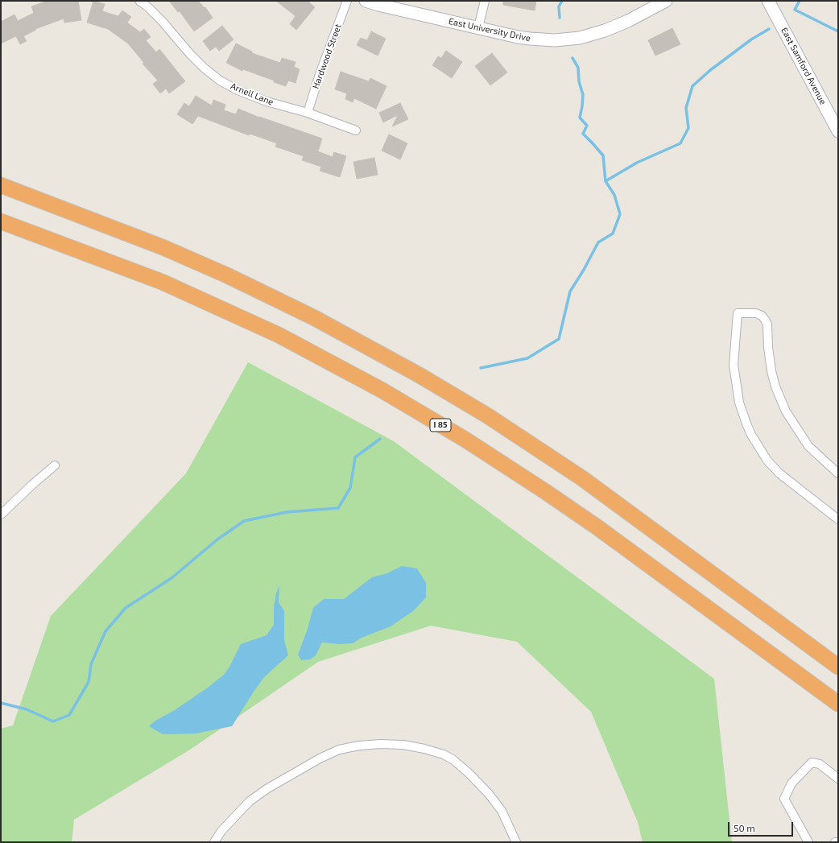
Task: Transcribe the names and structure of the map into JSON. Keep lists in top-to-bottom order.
{
  "streets": {
    "highway": ["I 85"],
    "main road": ["East University Drive", "East Samford Avenue"],
    "street": ["Hardwood Street", "Arnell Lane"]
  },
  "crossings": [
    ["Hardwood Street", "Arnell Lane"]
  ],
  "scale_bar": "50 m"
}
